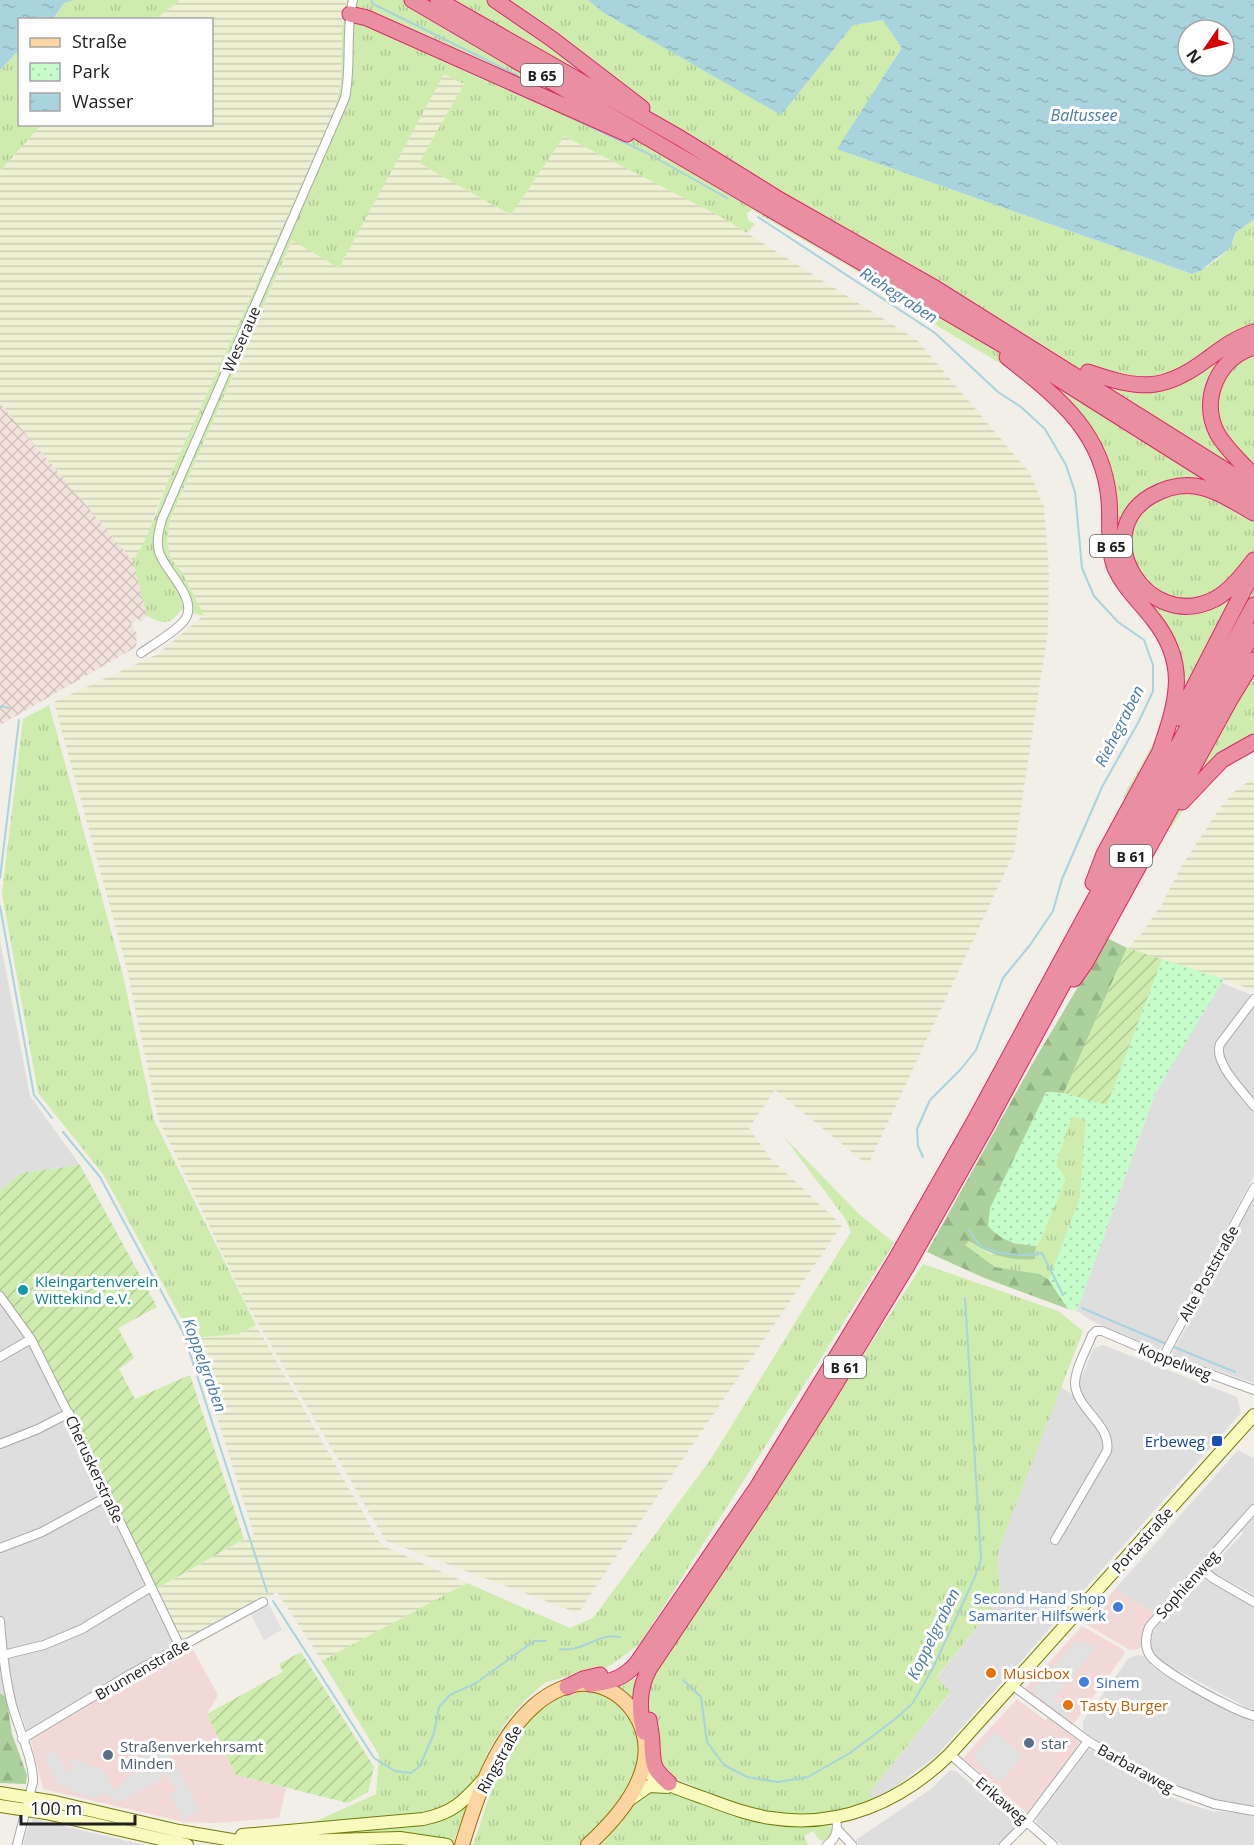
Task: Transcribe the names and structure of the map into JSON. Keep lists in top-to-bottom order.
{
  "streets": {
    "highway": ["B 65", "B 61"],
    "main road": ["Portastraße", "Ringstraße"],
    "street": [
      "Weseraue",
      "Alte Poststraße",
      "Koppelweg",
      "Cheruskerstraße",
      "Sophienweg",
      "Brunnenstraße",
      "Barbaraweg",
      "Erikaweg"
    ]
  },
  "crossings": [
    ["B 65", "B 61"],
    ["B 61", "Portastraße"],
    ["B 61", "Ringstraße"],
    ["Alte Poststraße", "Koppelweg"],
    ["Cheruskerstraße", "Brunnenstraße"],
    ["Portastraße", "Barbaraweg"],
    ["Portastraße", "Erikaweg"],
    ["Barbaraweg", "Erikaweg"]
  ],
  "water": ["Baltussee", "Riehegraben", "Koppelgraben"],
  "places": {
    "other": [
      "Kleingartenverein Wittekind e.V.",
      "Second Hand Shop Samariter Hilfswerk",
      "Musicbox",
      "Sinem",
      "Tasty Burger",
      "star",
      "Straßenverkehrsamt Minden"
    ],
    "transit": ["Erbeweg"]
  },
  "legend": ["Straße", "Park", "Wasser"],
  "scale_bar": "100 m",
  "north": "bottom left"
}
